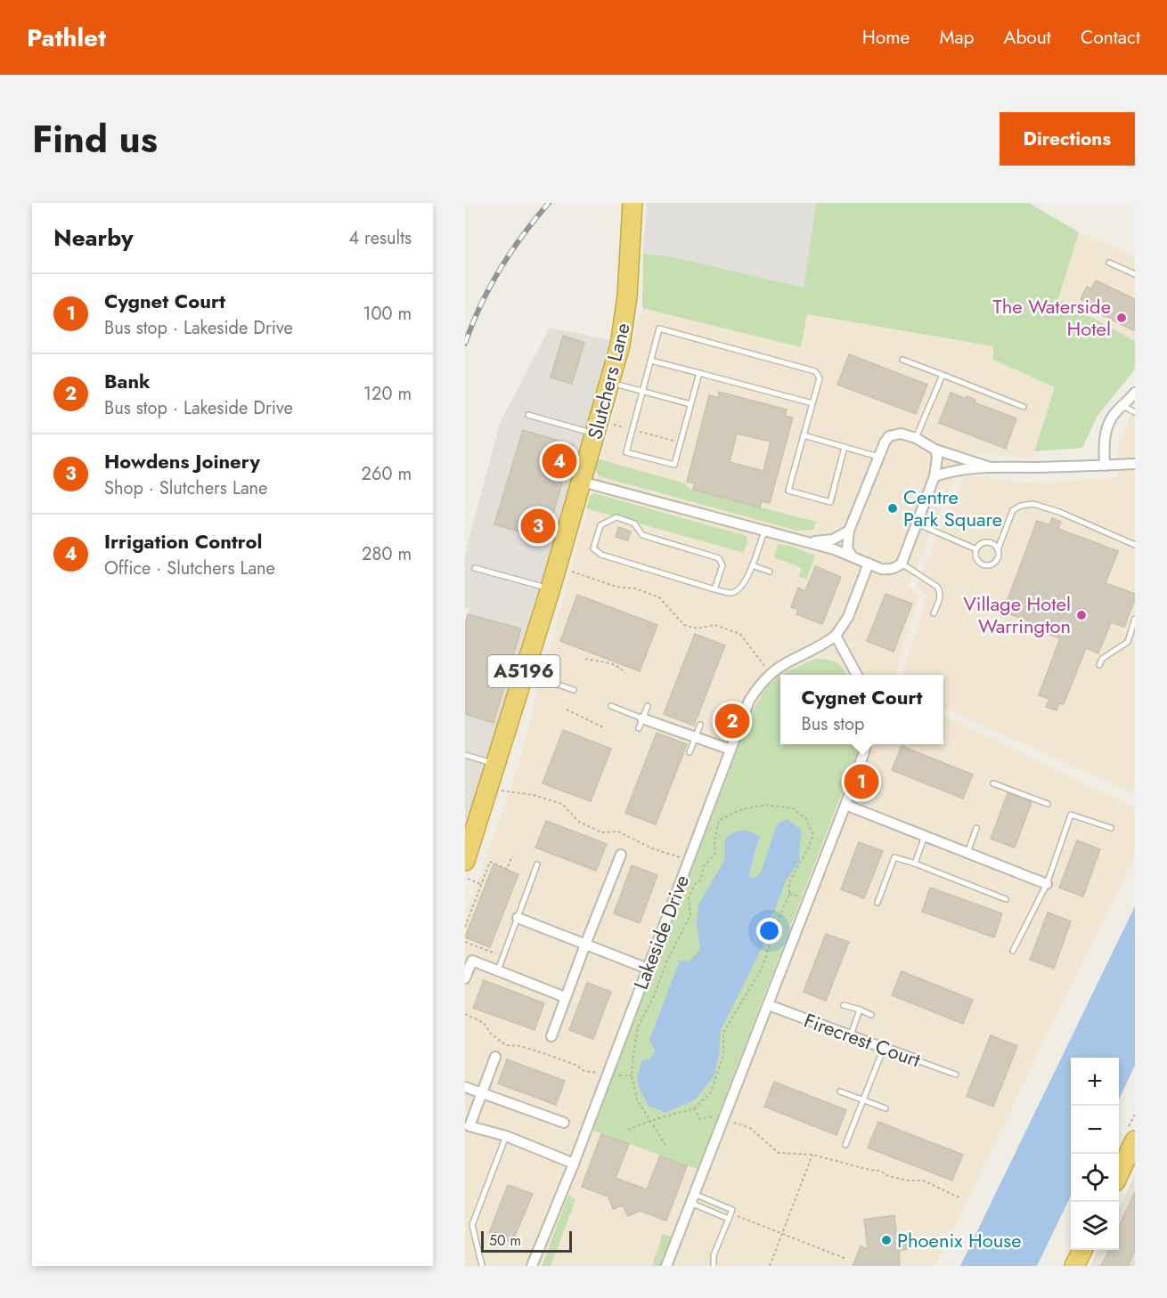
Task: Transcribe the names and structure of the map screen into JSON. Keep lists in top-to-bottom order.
{
  "streets": {
    "highway": ["Slutchers Lane", "A5196"],
    "street": ["Lakeside Drive", "Firecrest Court"]
  },
  "places": [
    "The Waterside Hotel",
    "Centre Park Square",
    "Village Hotel Warrington",
    "Phoenix House"
  ],
  "scale_bar": "50 m",
  "page": {
    "header": "Pathlet",
    "nav": [
      "Home",
      "Map",
      "About",
      "Contact"
    ],
    "title": "Find us",
    "buttons": "Directions",
    "heading": ["Nearby", "4 results"],
    "list": [
      {
        "mark": "1",
        "name": "Cygnet Court",
        "note": "Bus stop · Lakeside Drive",
        "value": "100 m"
      },
      {
        "mark": "2",
        "name": "Bank",
        "note": "Bus stop · Lakeside Drive",
        "value": "120 m"
      },
      {
        "mark": "3",
        "name": "Howdens Joinery",
        "note": "Shop · Slutchers Lane",
        "value": "260 m"
      },
      {
        "mark": "4",
        "name": "Irrigation Control",
        "note": "Office · Slutchers Lane",
        "value": "280 m"
      }
    ],
    "pins": [
      "4",
      "3",
      "2",
      "1"
    ],
    "popup": ["Cygnet Court", "Bus stop"],
    "map_buttons": ["+", "−"],
    "scale": "50 m"
  }
}
